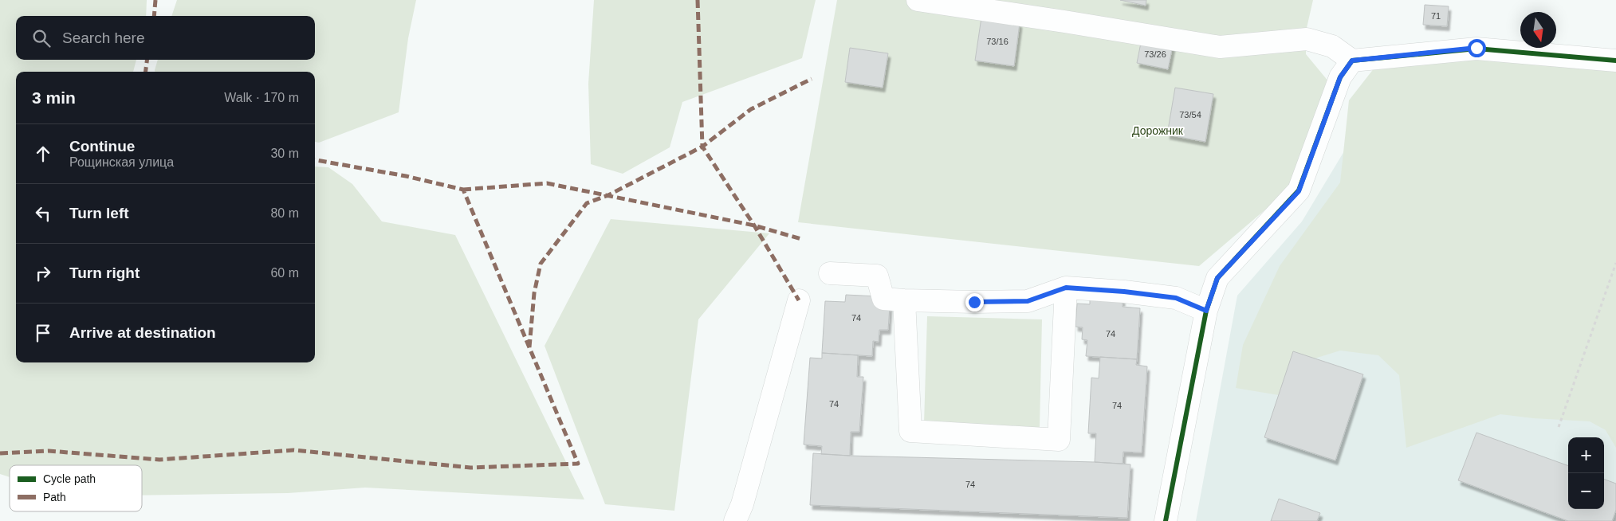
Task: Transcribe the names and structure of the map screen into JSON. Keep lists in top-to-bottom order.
{
  "parks": ["Дорожник"],
  "house_numbers": [
    "71",
    "73/16",
    "73/26",
    "73/54",
    "74",
    "74",
    "74",
    "74",
    "74"
  ],
  "legend": ["Cycle path", "Path"],
  "north": "bottom",
  "page": {
    "search": "Search here",
    "heading": ["3 min", "Walk · 170 m"],
    "list": [
      ["Continue", "Рощинская улица", "30 m"],
      ["Turn left", "80 m"],
      ["Turn right", "60 m"],
      "Arrive at destination"
    ],
    "map_buttons": ["+", "−"]
  }
}
